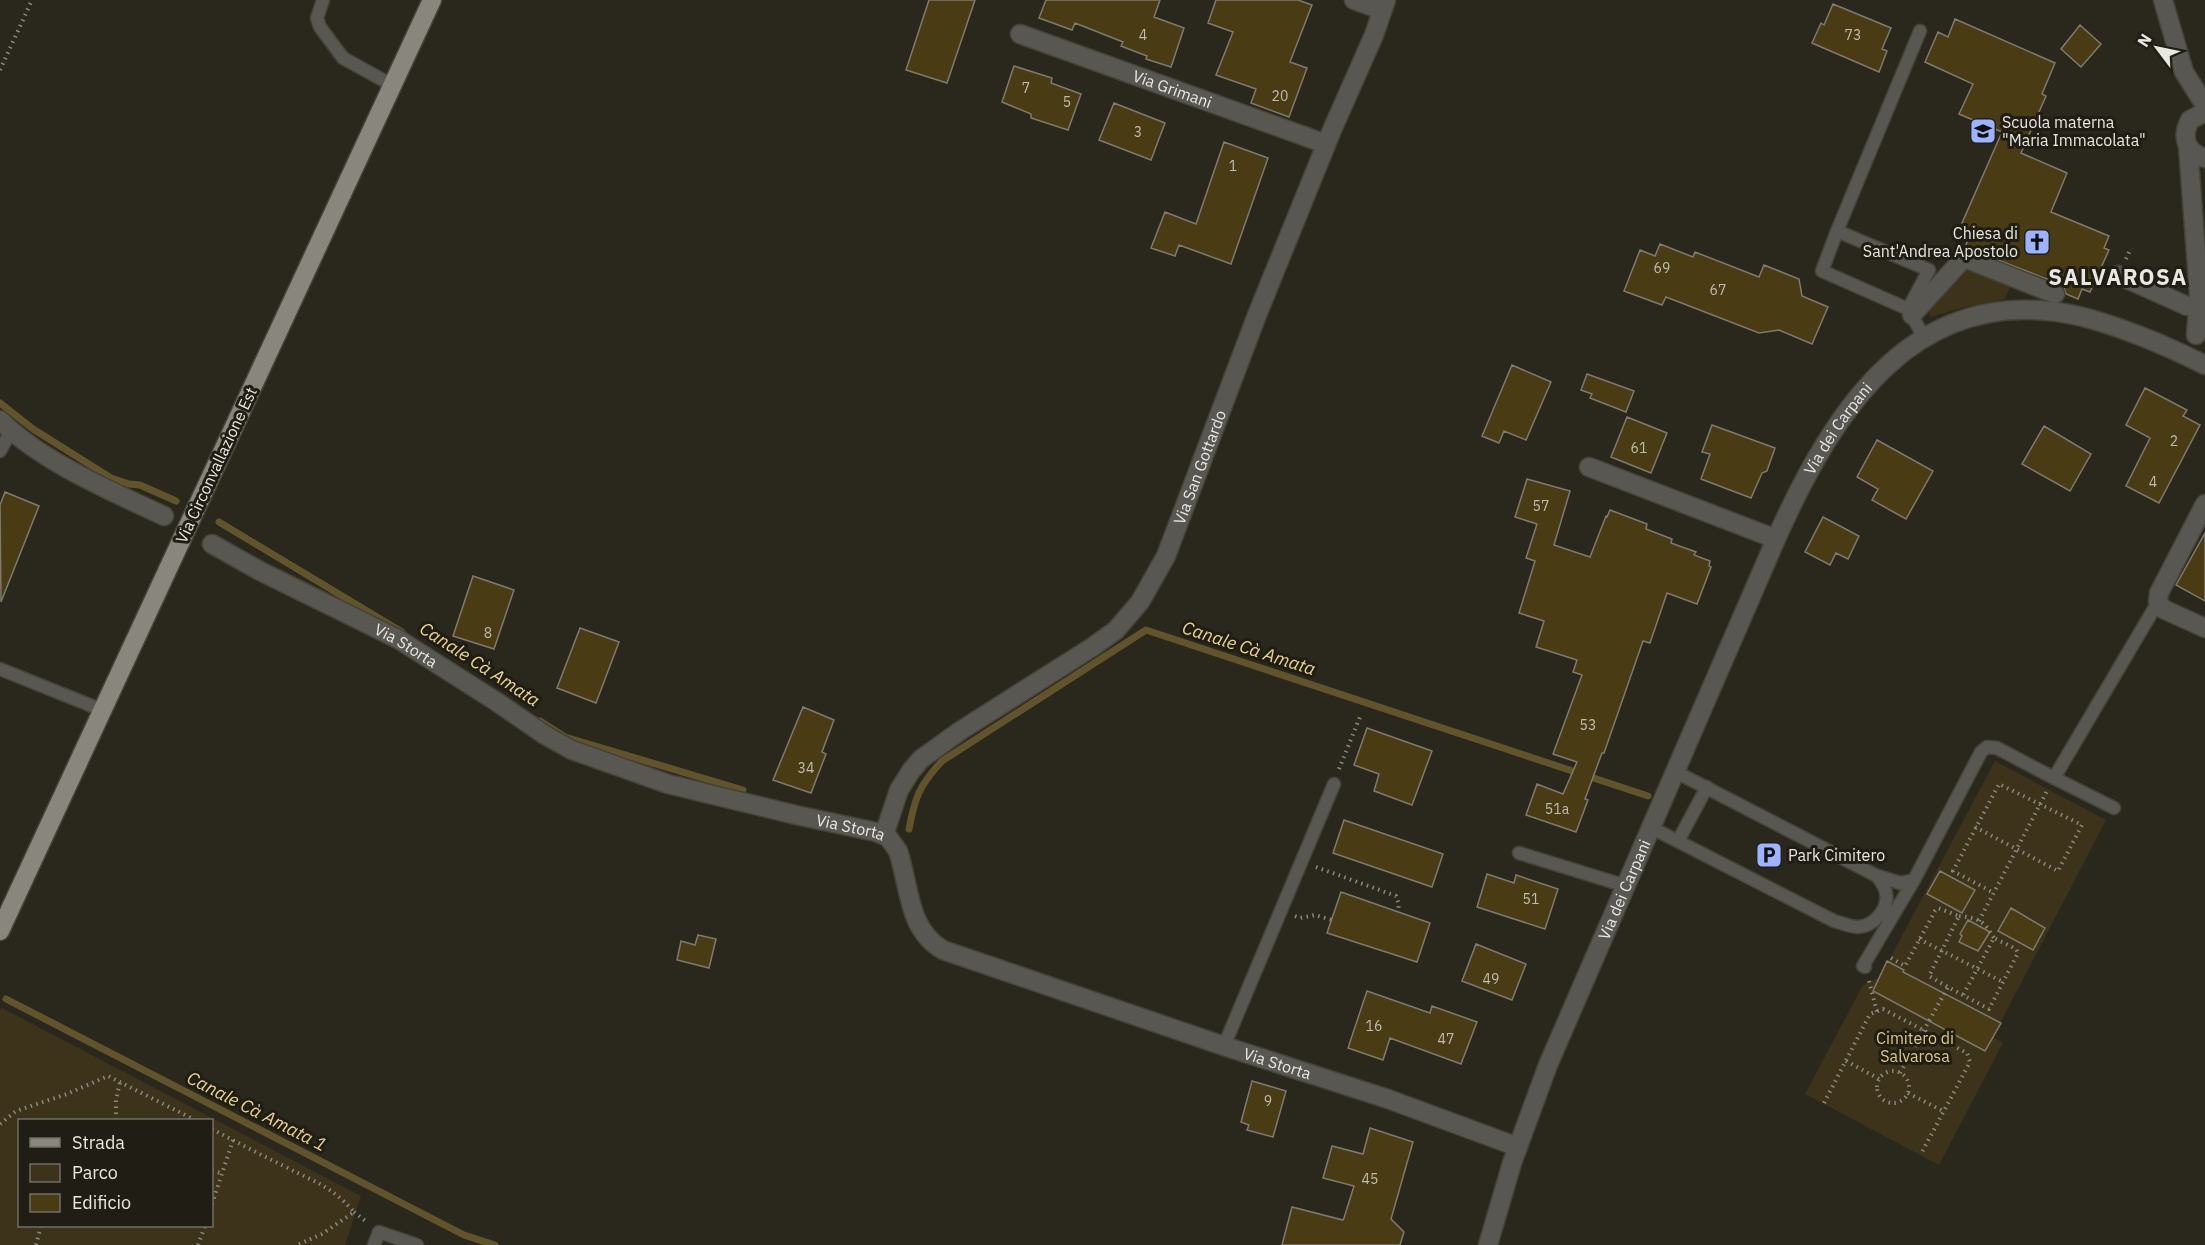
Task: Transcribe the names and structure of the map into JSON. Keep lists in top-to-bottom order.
{
  "streets": {
    "main road": ["Via Circonvallazione Est"],
    "street": [
      "Via Grimani",
      "Via dei Carpani",
      "Via San Gottardo",
      "Via Storta"
    ]
  },
  "crossings": [
    ["Via Grimani", "Via San Gottardo"],
    ["Via dei Carpani", "Via Storta"],
    ["Via San Gottardo", "Via Storta"]
  ],
  "districts": ["SALVAROSA"],
  "water": ["Canale Cà Amata", "Canale Cà Amata 1"],
  "parks": ["Cimitero di Salvarosa"],
  "places": {
    "school or university": ["Scuola materna \"Maria Immacolata\""],
    "church": ["Chiesa di Sant'Andrea Apostolo"],
    "parking": ["Park Cimitero"]
  },
  "house_numbers": [
    "4",
    "73",
    "7",
    "20",
    "5",
    "3",
    "1",
    "69",
    "67",
    "2",
    "61",
    "4",
    "57",
    "8",
    "53",
    "34",
    "51a",
    "51",
    "49",
    "16",
    "47",
    "9",
    "45"
  ],
  "legend": ["Strada", "Parco", "Edificio"],
  "north": "top left"
}
